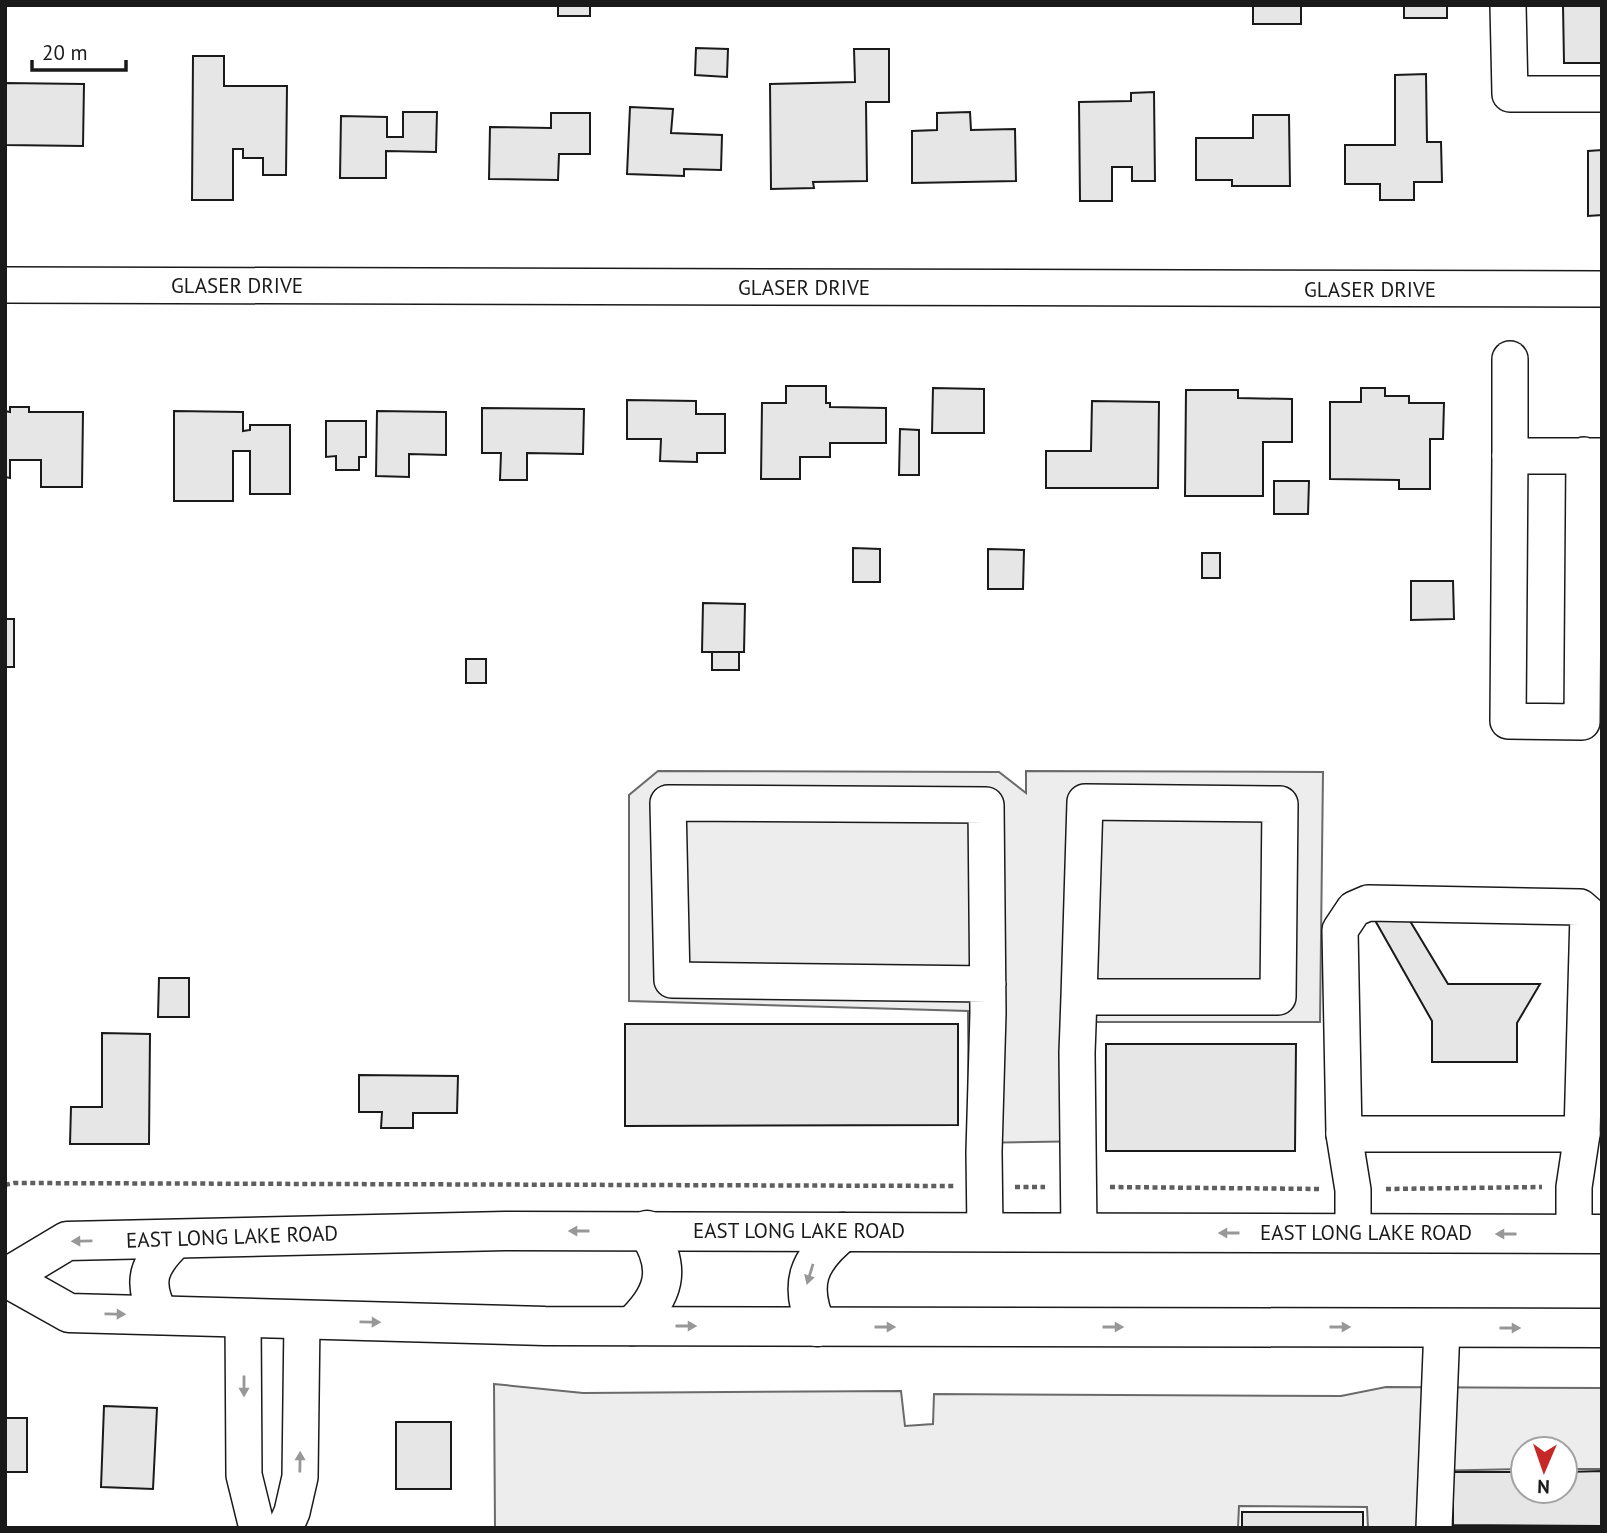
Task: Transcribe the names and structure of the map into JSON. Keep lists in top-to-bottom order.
{
  "streets": {
    "main road": ["EAST LONG LAKE ROAD"],
    "street": ["GLASER DRIVE"]
  },
  "scale_bar": "20 m",
  "north": "bottom"
}
